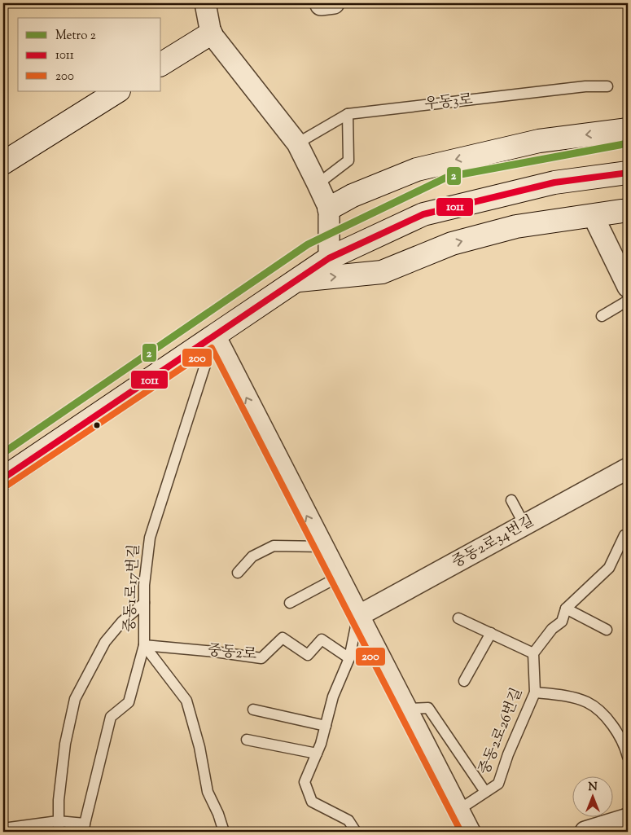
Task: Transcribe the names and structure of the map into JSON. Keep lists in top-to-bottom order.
{
  "streets": {
    "street": ["중동2로34번길"],
    "lane": [
      "우동3로",
      "중동1로17번길",
      "중동2로",
      "중동2로26번길"
    ]
  },
  "crossings": [
    ["중동1로17번길", "중동2로"]
  ],
  "lines": ["metro line 2", "transit line 1011", "transit line 200"],
  "legend": ["Metro 2", "1011", "200"],
  "north": "top"
}
